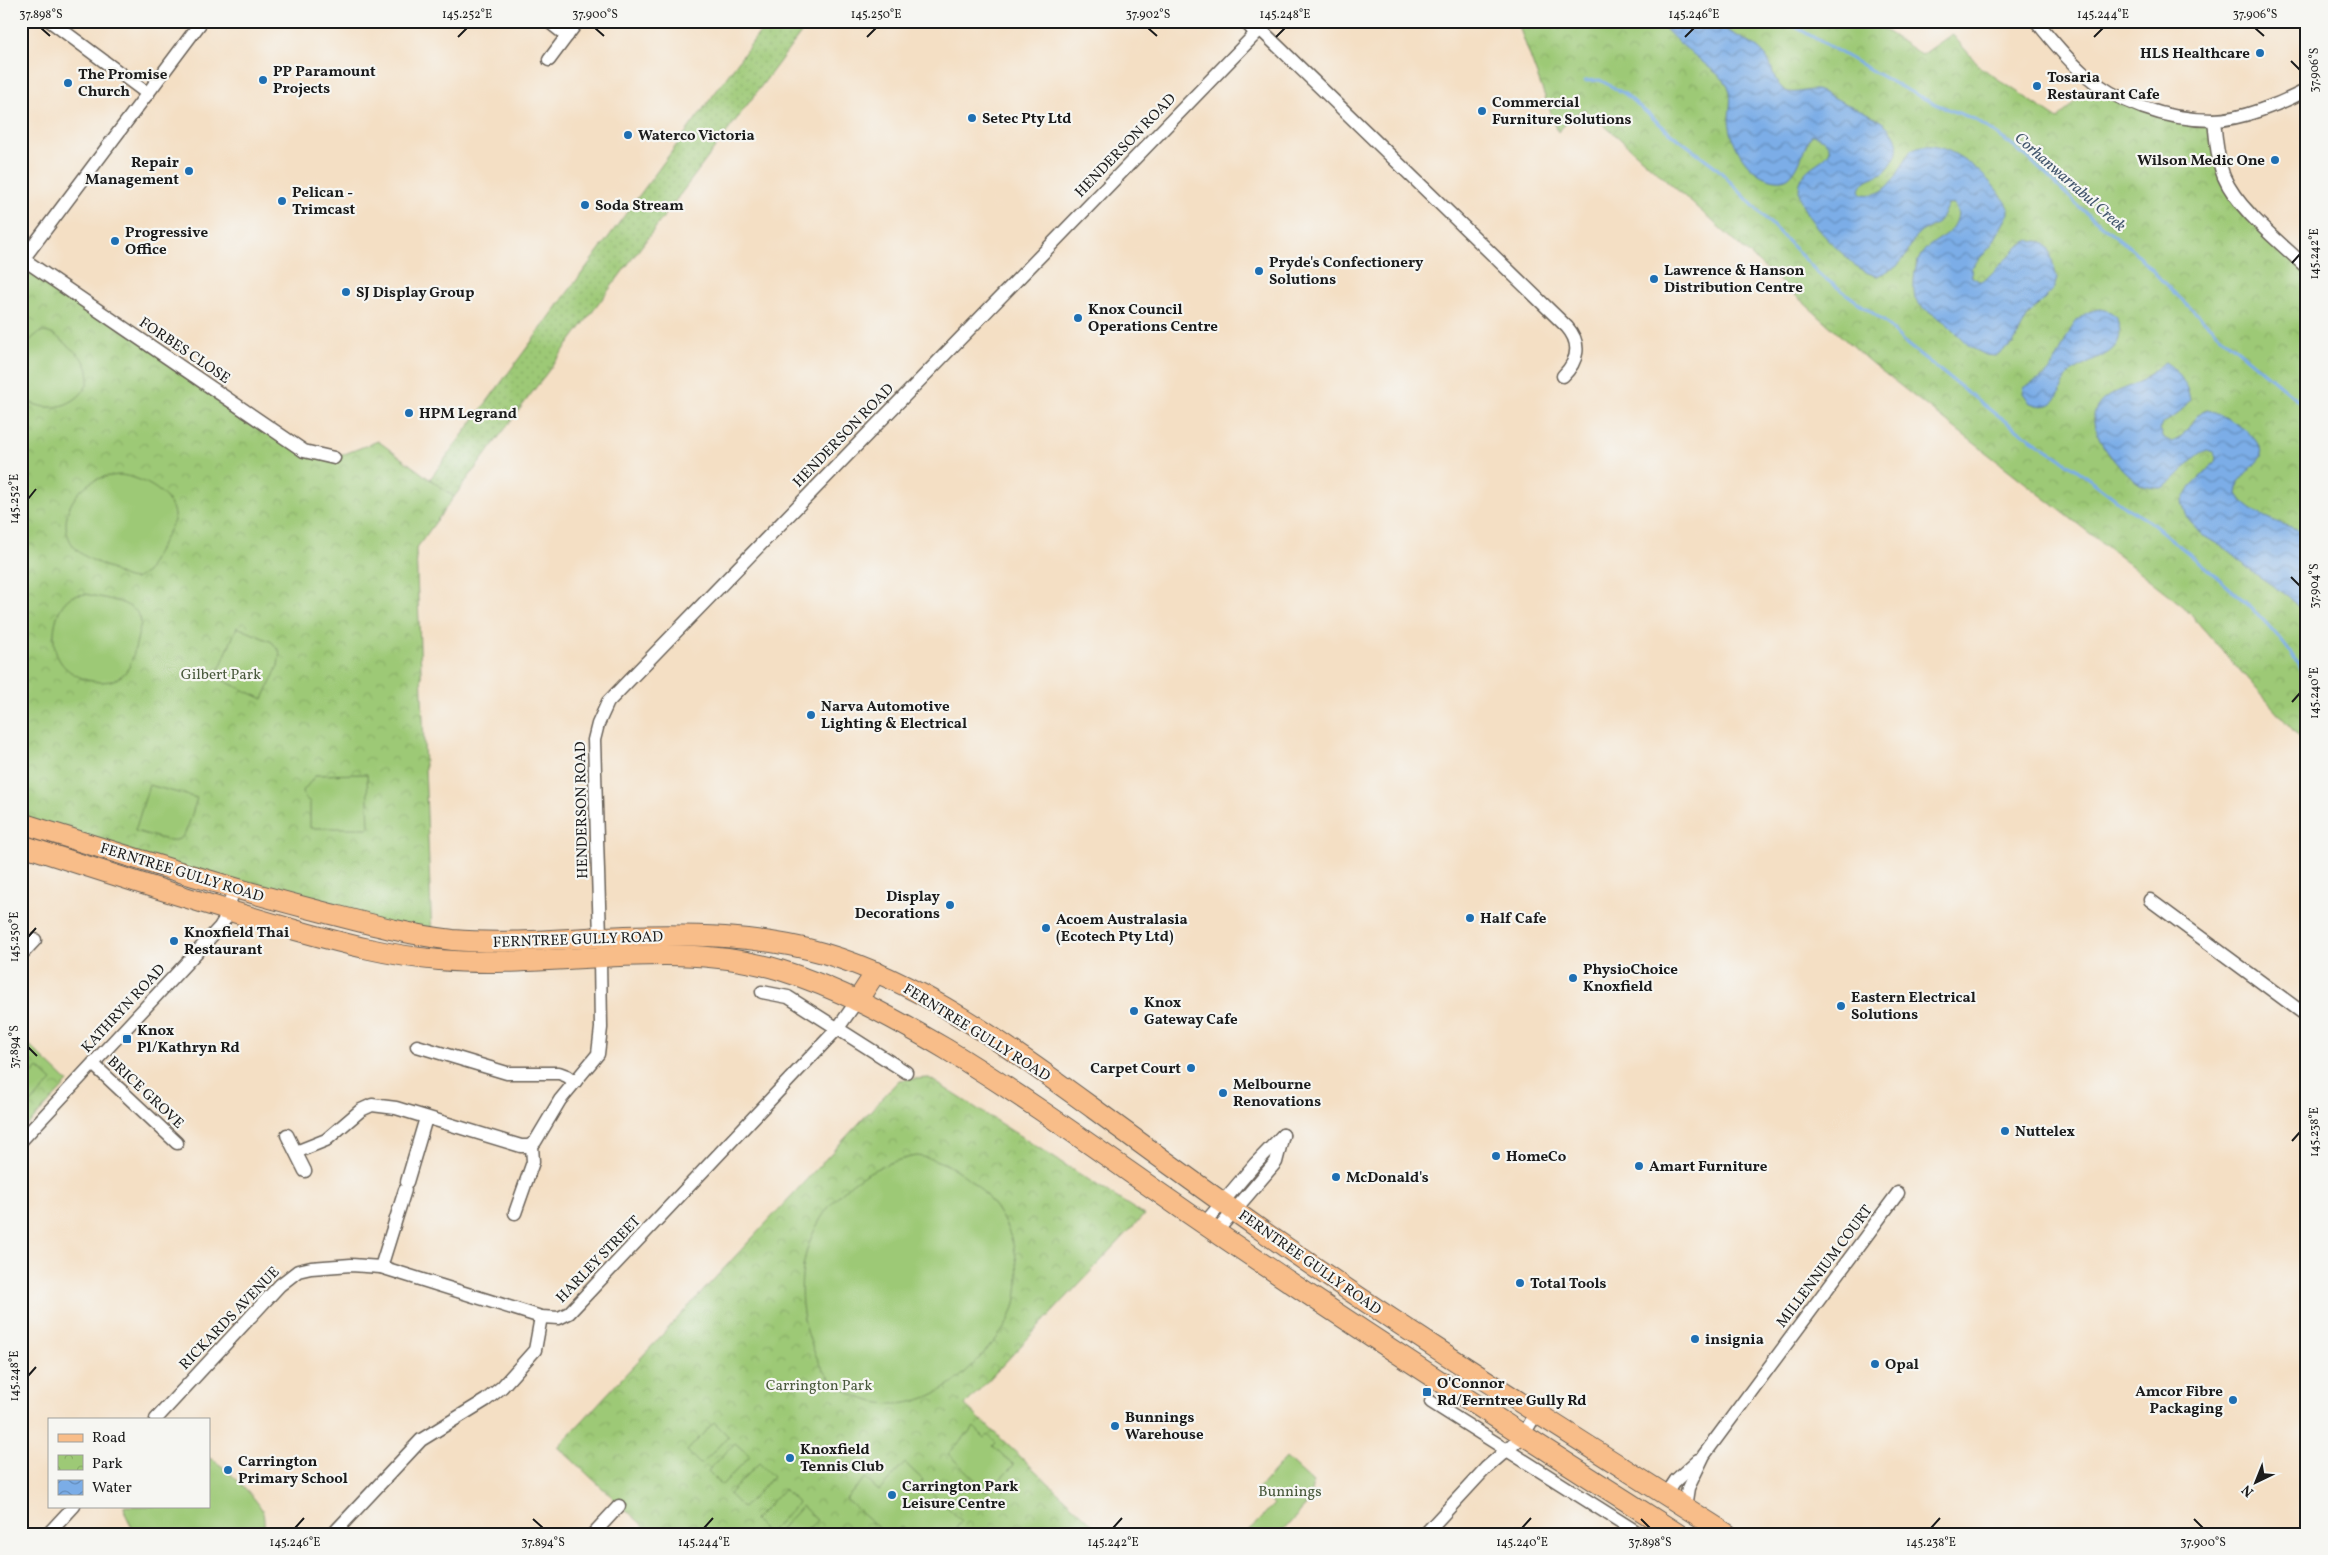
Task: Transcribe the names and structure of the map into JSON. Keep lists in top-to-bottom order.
{
  "streets": {
    "main road": ["FERNTREE GULLY ROAD"],
    "street": [
      "HENDERSON ROAD",
      "FORBES CLOSE",
      "KATHRYN ROAD",
      "BRICE GROVE",
      "HARLEY STREET",
      "MILLENNIUM COURT",
      "RICKARDS AVENUE"
    ]
  },
  "crossings": [
    ["HENDERSON ROAD", "FERNTREE GULLY ROAD"],
    ["FERNTREE GULLY ROAD", "KATHRYN ROAD"],
    ["FERNTREE GULLY ROAD", "HARLEY STREET"],
    ["FERNTREE GULLY ROAD", "MILLENNIUM COURT"],
    ["KATHRYN ROAD", "BRICE GROVE"],
    ["HARLEY STREET", "RICKARDS AVENUE"]
  ],
  "water": ["Corhanwarrabul Creek"],
  "parks": ["Gilbert Park", "Carrington Park", "Bunnings"],
  "places": {
    "other": [
      "HLS Healthcare",
      "PP Paramount Projects",
      "The Promise Church",
      "Tosaria Restaurant Cafe",
      "Commercial Furniture Solutions",
      "Setec Pty Ltd",
      "Waterco Victoria",
      "Wilson Medic One",
      "Repair Management",
      "Pelican - Trimcast",
      "Soda Stream",
      "Progressive Office",
      "Pryde's Confectionery Solutions",
      "Lawrence & Hanson Distribution Centre",
      "SJ Display Group",
      "Knox Council Operations Centre",
      "HPM Legrand",
      "Narva Automotive Lighting & Electrical",
      "Display Decorations",
      "Half Cafe",
      "Acoem Australasia (Ecotech Pty Ltd)",
      "Knoxfield Thai Restaurant",
      "PhysioChoice Knoxfield",
      "Eastern Electrical Solutions",
      "Knox Gateway Cafe",
      "Carpet Court",
      "Melbourne Renovations",
      "Nuttelex",
      "HomeCo",
      "Amart Furniture",
      "McDonald's",
      "Total Tools",
      "insignia",
      "Opal",
      "Amcor Fibre Packaging",
      "Bunnings Warehouse",
      "Knoxfield Tennis Club",
      "Carrington Primary School",
      "Carrington Park Leisure Centre"
    ],
    "transit": ["Knox Pl/Kathryn Rd", "O'Connor Rd/Ferntree Gully Rd"]
  },
  "legend": ["Road", "Park", "Water"],
  "north": "bottom left",
  "coordinates": [
    "37.898°S",
    "145.252°E",
    "37.900°S",
    "145.250°E",
    "37.902°S",
    "145.248°E",
    "145.246°E",
    "145.244°E",
    "37.906°S",
    "145.242°E",
    "37.904°S",
    "145.240°E",
    "37.894°S",
    "145.238°E"
  ]
}
